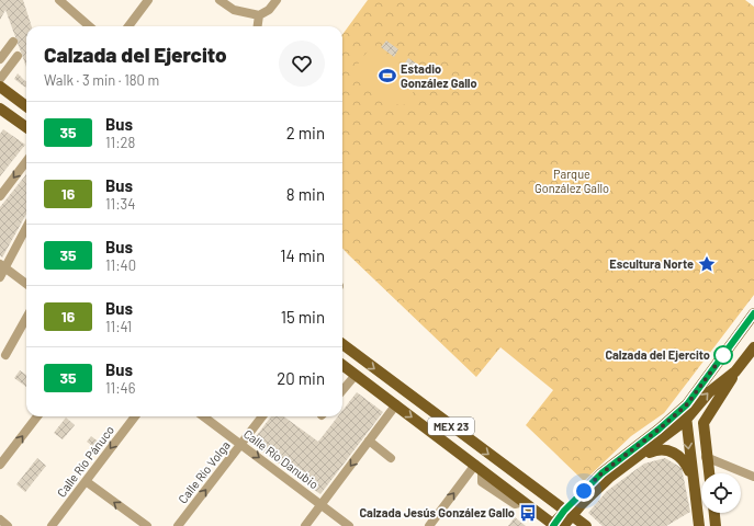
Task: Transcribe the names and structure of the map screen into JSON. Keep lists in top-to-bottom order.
{
  "streets": {
    "main road": ["MEX 23"],
    "street": ["Calle Río Danubio", "Calle Río Pánuco", "Calle Río Volga"]
  },
  "crossings": [
    ["Calle Río Danubio", "Calle Río Volga"]
  ],
  "one_way": ["Calle Río Danubio", "Calle Río Pánuco", "Calle Río Volga"],
  "parks": ["Parque González Gallo"],
  "places": {
    "sports": ["Estadio González Gallo"],
    "place": ["Escultura Norte"],
    "other": ["Calzada del Ejercito"],
    "bus stop": ["Calzada Jesús González Gallo"]
  },
  "lines": ["bus line 35"],
  "page": {
    "heading": ["Calzada del Ejercito", "Walk · 3 min · 180 m"],
    "list": [
      {
        "mark": "35",
        "name": "Bus",
        "note": "11:28",
        "value": "2 min"
      },
      {
        "mark": "16",
        "name": "Bus",
        "note": "11:34",
        "value": "8 min"
      },
      {
        "mark": "35",
        "name": "Bus",
        "note": "11:40",
        "value": "14 min"
      },
      {
        "mark": "16",
        "name": "Bus",
        "note": "11:41",
        "value": "15 min"
      },
      {
        "mark": "35",
        "name": "Bus",
        "note": "11:46",
        "value": "20 min"
      }
    ]
  }
}
